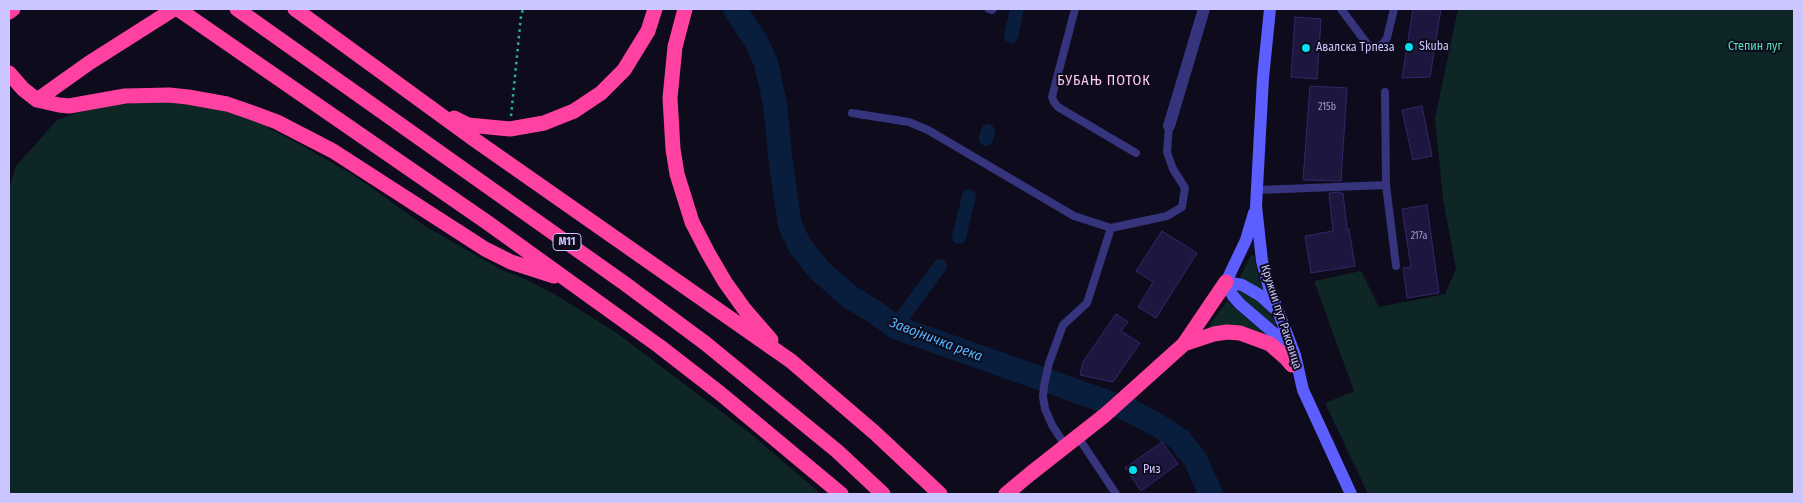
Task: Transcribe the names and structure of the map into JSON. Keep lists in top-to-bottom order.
{
  "streets": {
    "highway": ["M11"],
    "main road": ["Кружни пут Раковица"]
  },
  "districts": ["БУБАЊ ПОТОК"],
  "water": ["Завојничка река"],
  "parks": ["Степин луг"],
  "places": ["Skuba", "Авалска Трпеза", "Риз"],
  "house_numbers": ["215b", "217a"]
}
